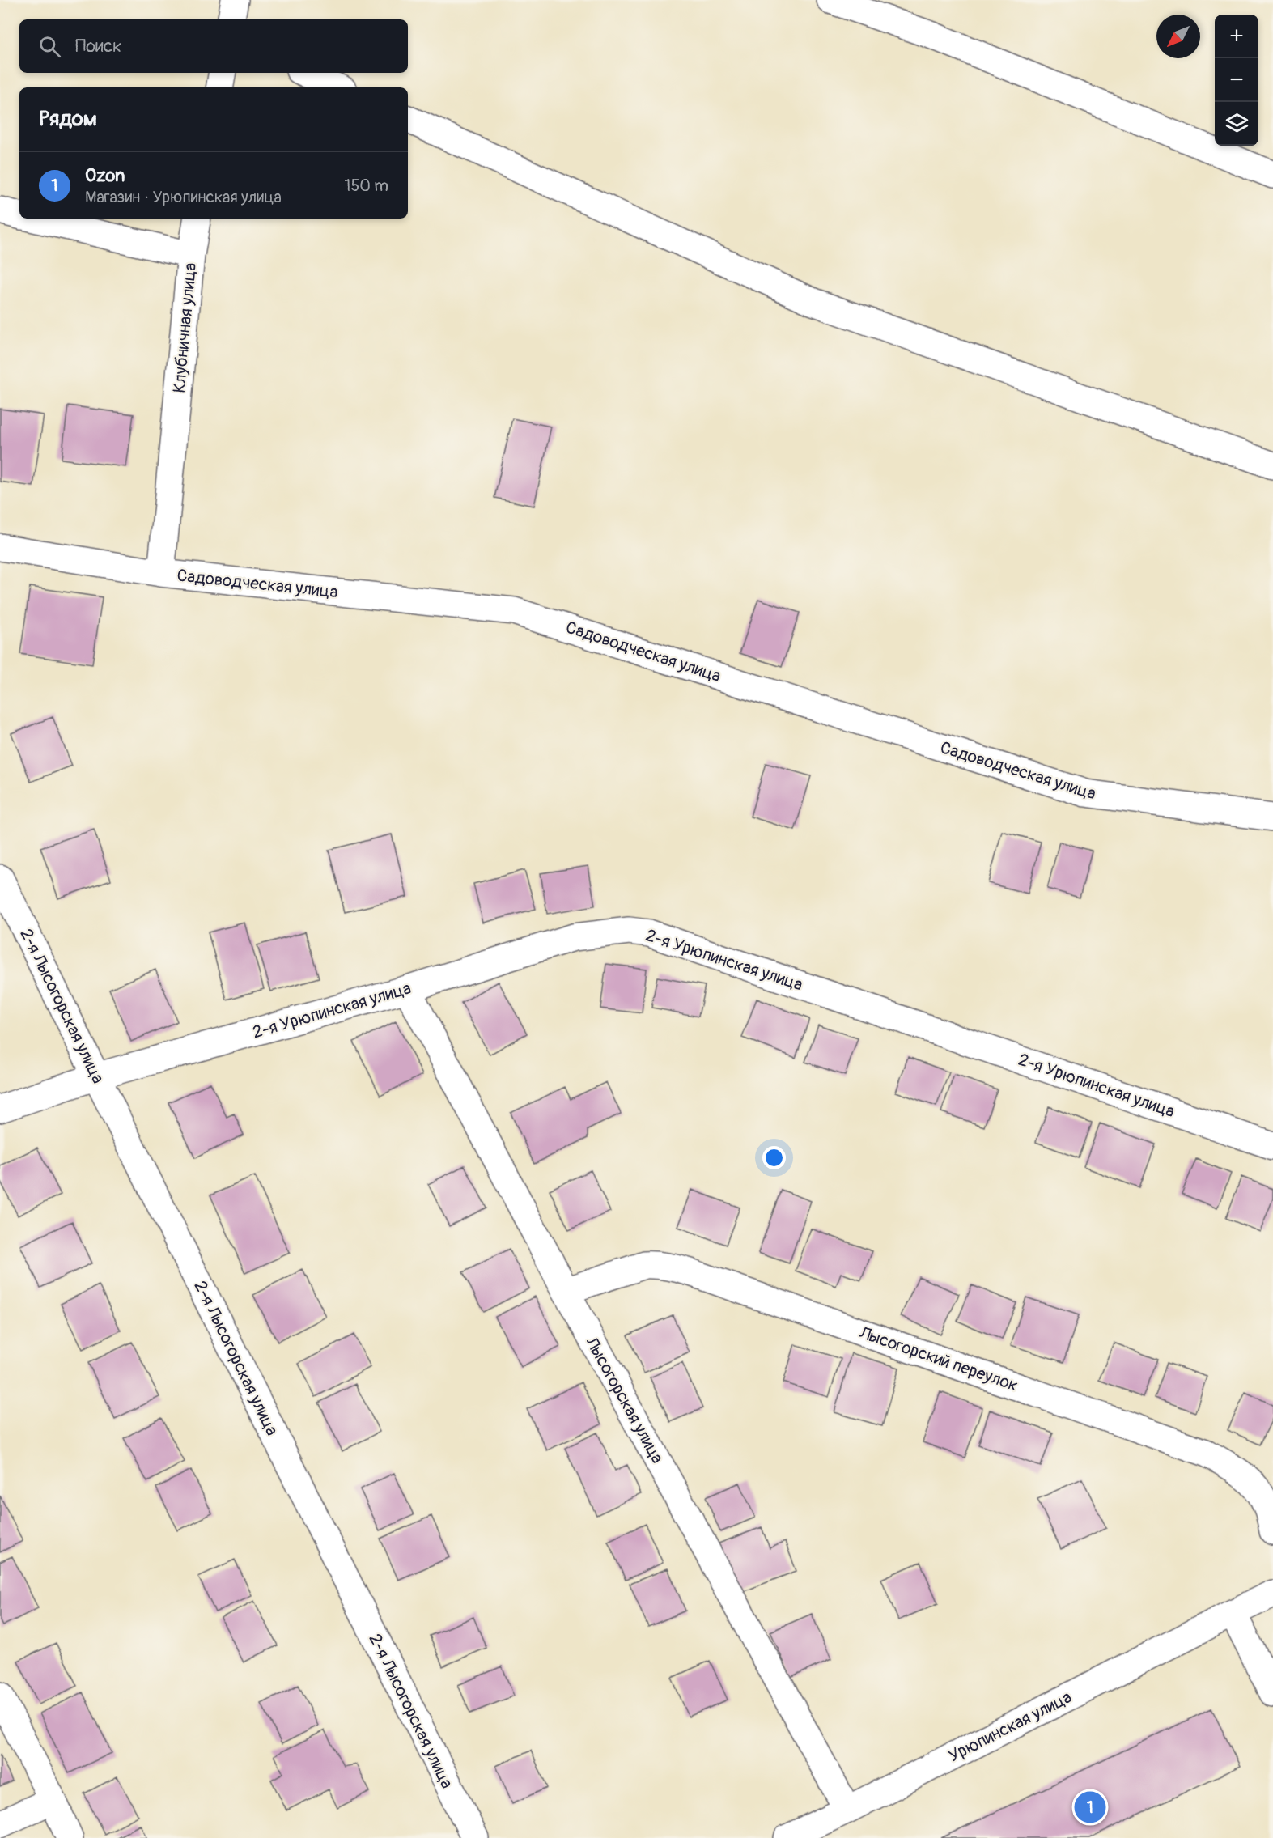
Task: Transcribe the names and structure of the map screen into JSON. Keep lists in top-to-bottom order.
{
  "streets": {
    "street": [
      "Клубничная улица",
      "Садоводческая улица",
      "2-я Урюпинская улица",
      "2-я Лысогорская улица",
      "Лысогорский переулок",
      "Лысогорская улица",
      "Урюпинская улица"
    ]
  },
  "crossings": [
    ["Клубничная улица", "Садоводческая улица"],
    ["2-я Урюпинская улица", "2-я Лысогорская улица"],
    ["2-я Урюпинская улица", "Лысогорская улица"],
    ["Лысогорский переулок", "Лысогорская улица"],
    ["Лысогорская улица", "Урюпинская улица"]
  ],
  "north": "bottom left",
  "page": {
    "map_buttons": ["+", "−"],
    "search": "Поиск",
    "heading": "Рядом",
    "list": [
      {
        "mark": "1",
        "name": "Ozon",
        "note": "Магазин · Урюпинская улица",
        "value": "150 m"
      }
    ],
    "pins": "1"
  }
}
